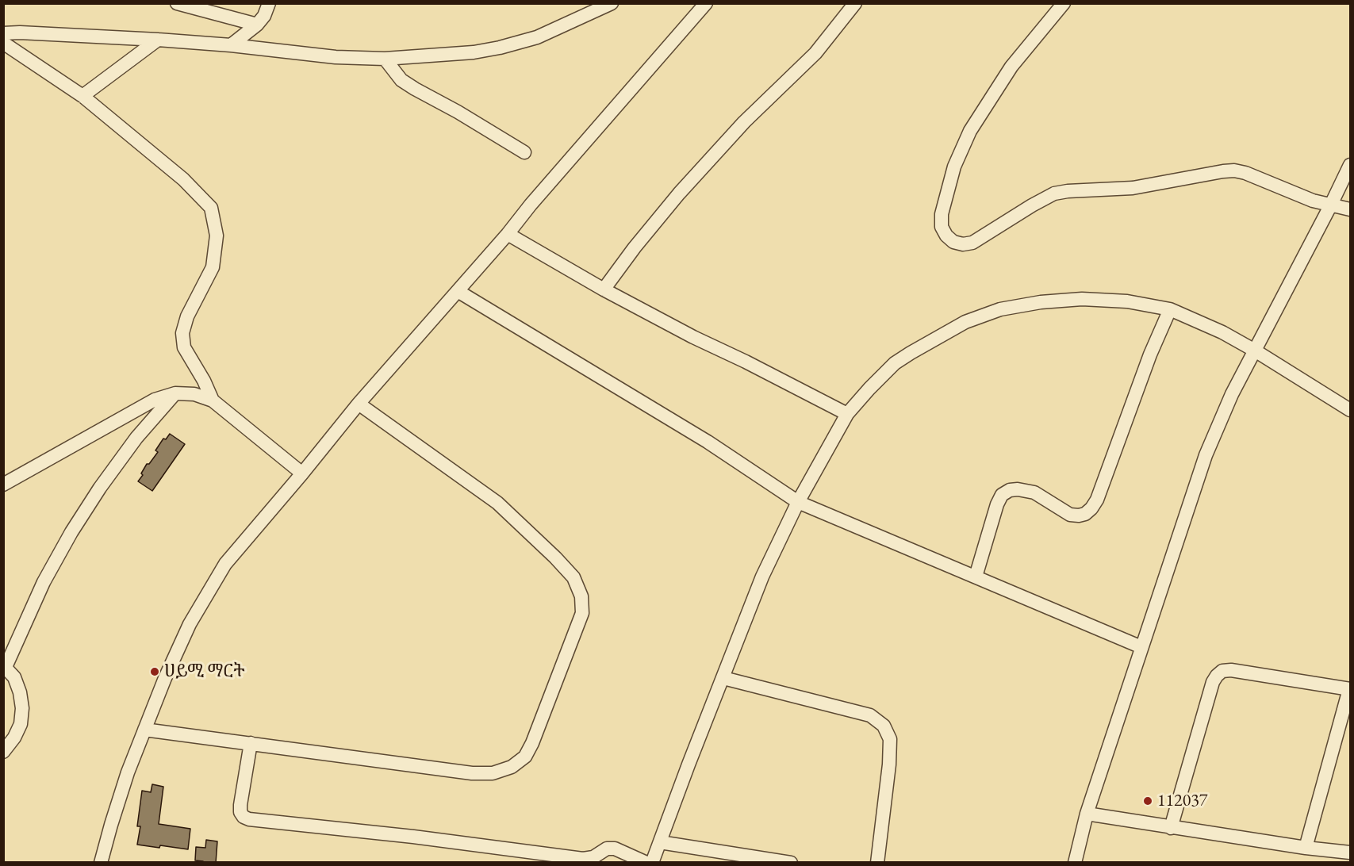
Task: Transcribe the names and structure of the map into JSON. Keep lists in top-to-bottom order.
{
  "places": ["ሀይሚ ማርት", "112037"]
}
